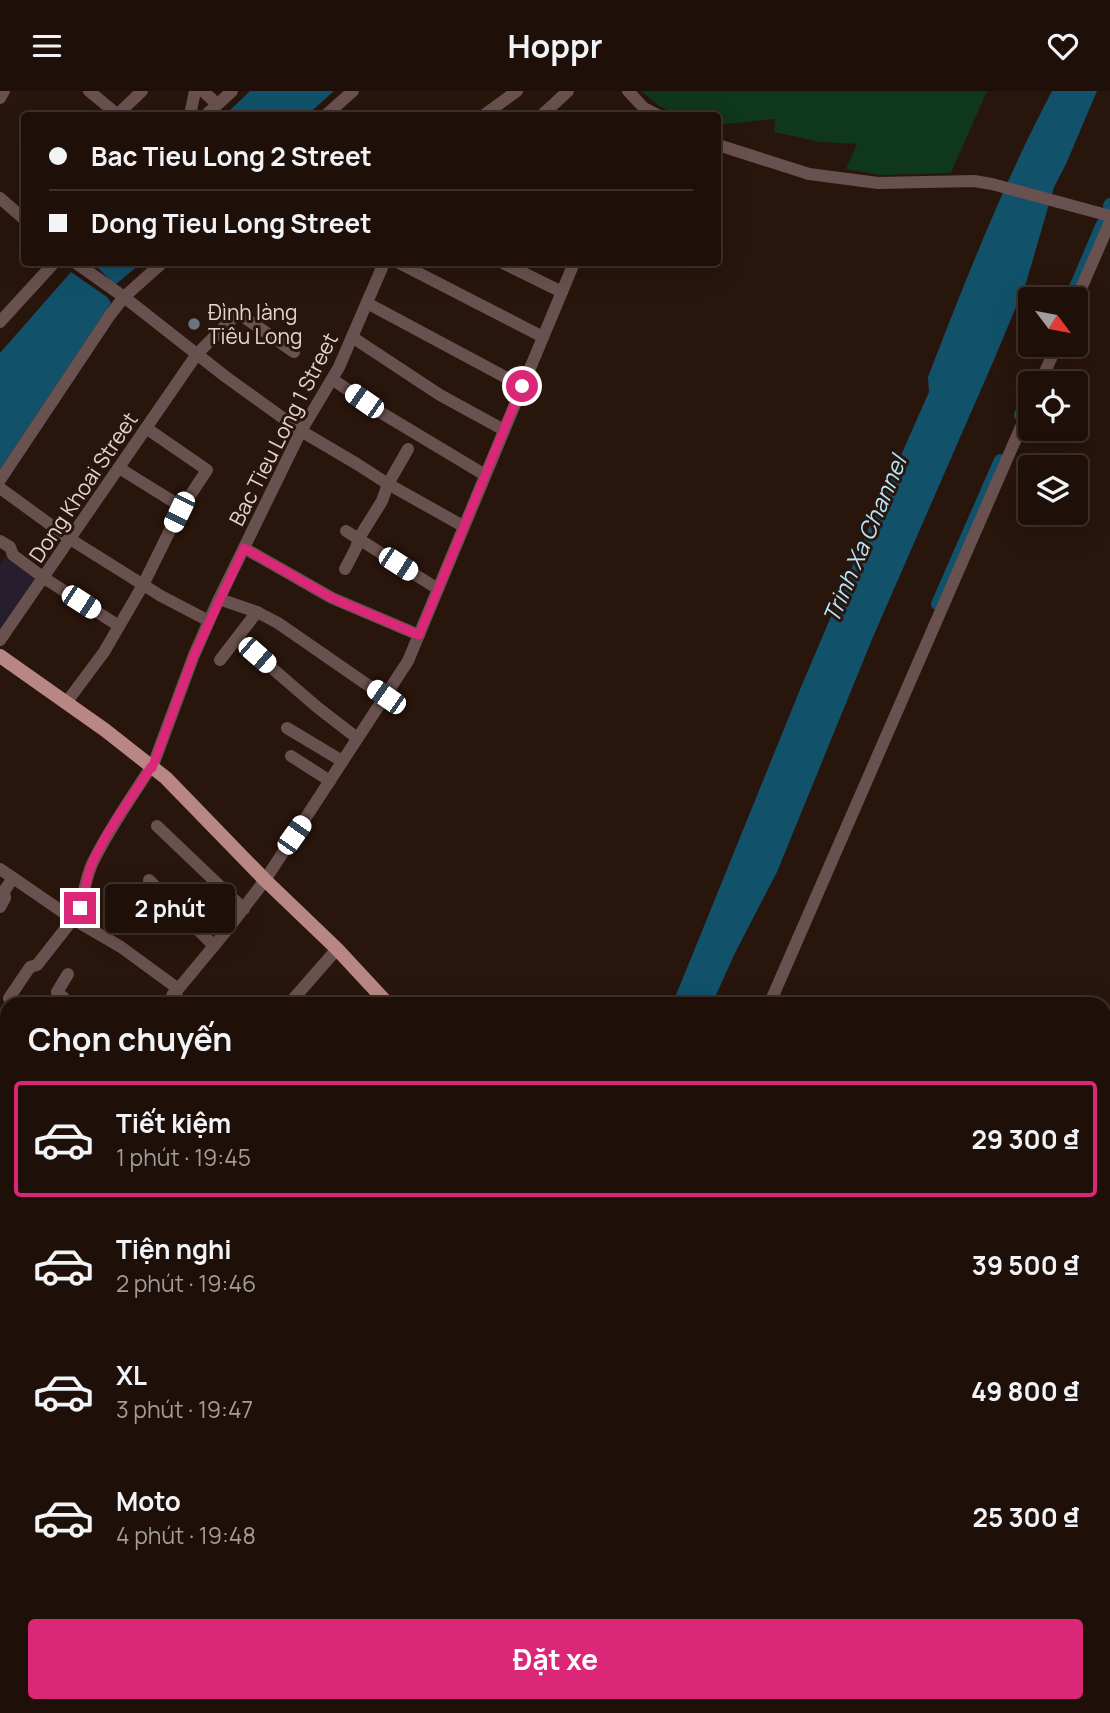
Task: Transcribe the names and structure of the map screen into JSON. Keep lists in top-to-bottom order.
{
  "streets": {
    "street": ["Bac Tieu Long 1 Street", "Dong Khoai Street"]
  },
  "water": ["Trinh Xa Channel"],
  "places": ["Đình làng Tiêu Long"],
  "north": "bottom right",
  "page": {
    "header": "Hoppr",
    "banner": ["Bac Tieu Long 2 Street", "Dong Tieu Long Street"],
    "bubble": "2 phút",
    "heading": "Chọn chuyến",
    "list": [
      {
        "name": "Tiết kiệm",
        "note": "1 phút · 19:45",
        "value": "29 300 ₫"
      },
      {
        "name": "Tiện nghi",
        "note": "2 phút · 19:46",
        "value": "39 500 ₫"
      },
      {
        "name": "XL",
        "note": "3 phút · 19:47",
        "value": "49 800 ₫"
      },
      {
        "name": "Moto",
        "note": "4 phút · 19:48",
        "value": "25 300 ₫"
      }
    ],
    "buttons": "Đặt xe"
  }
}
